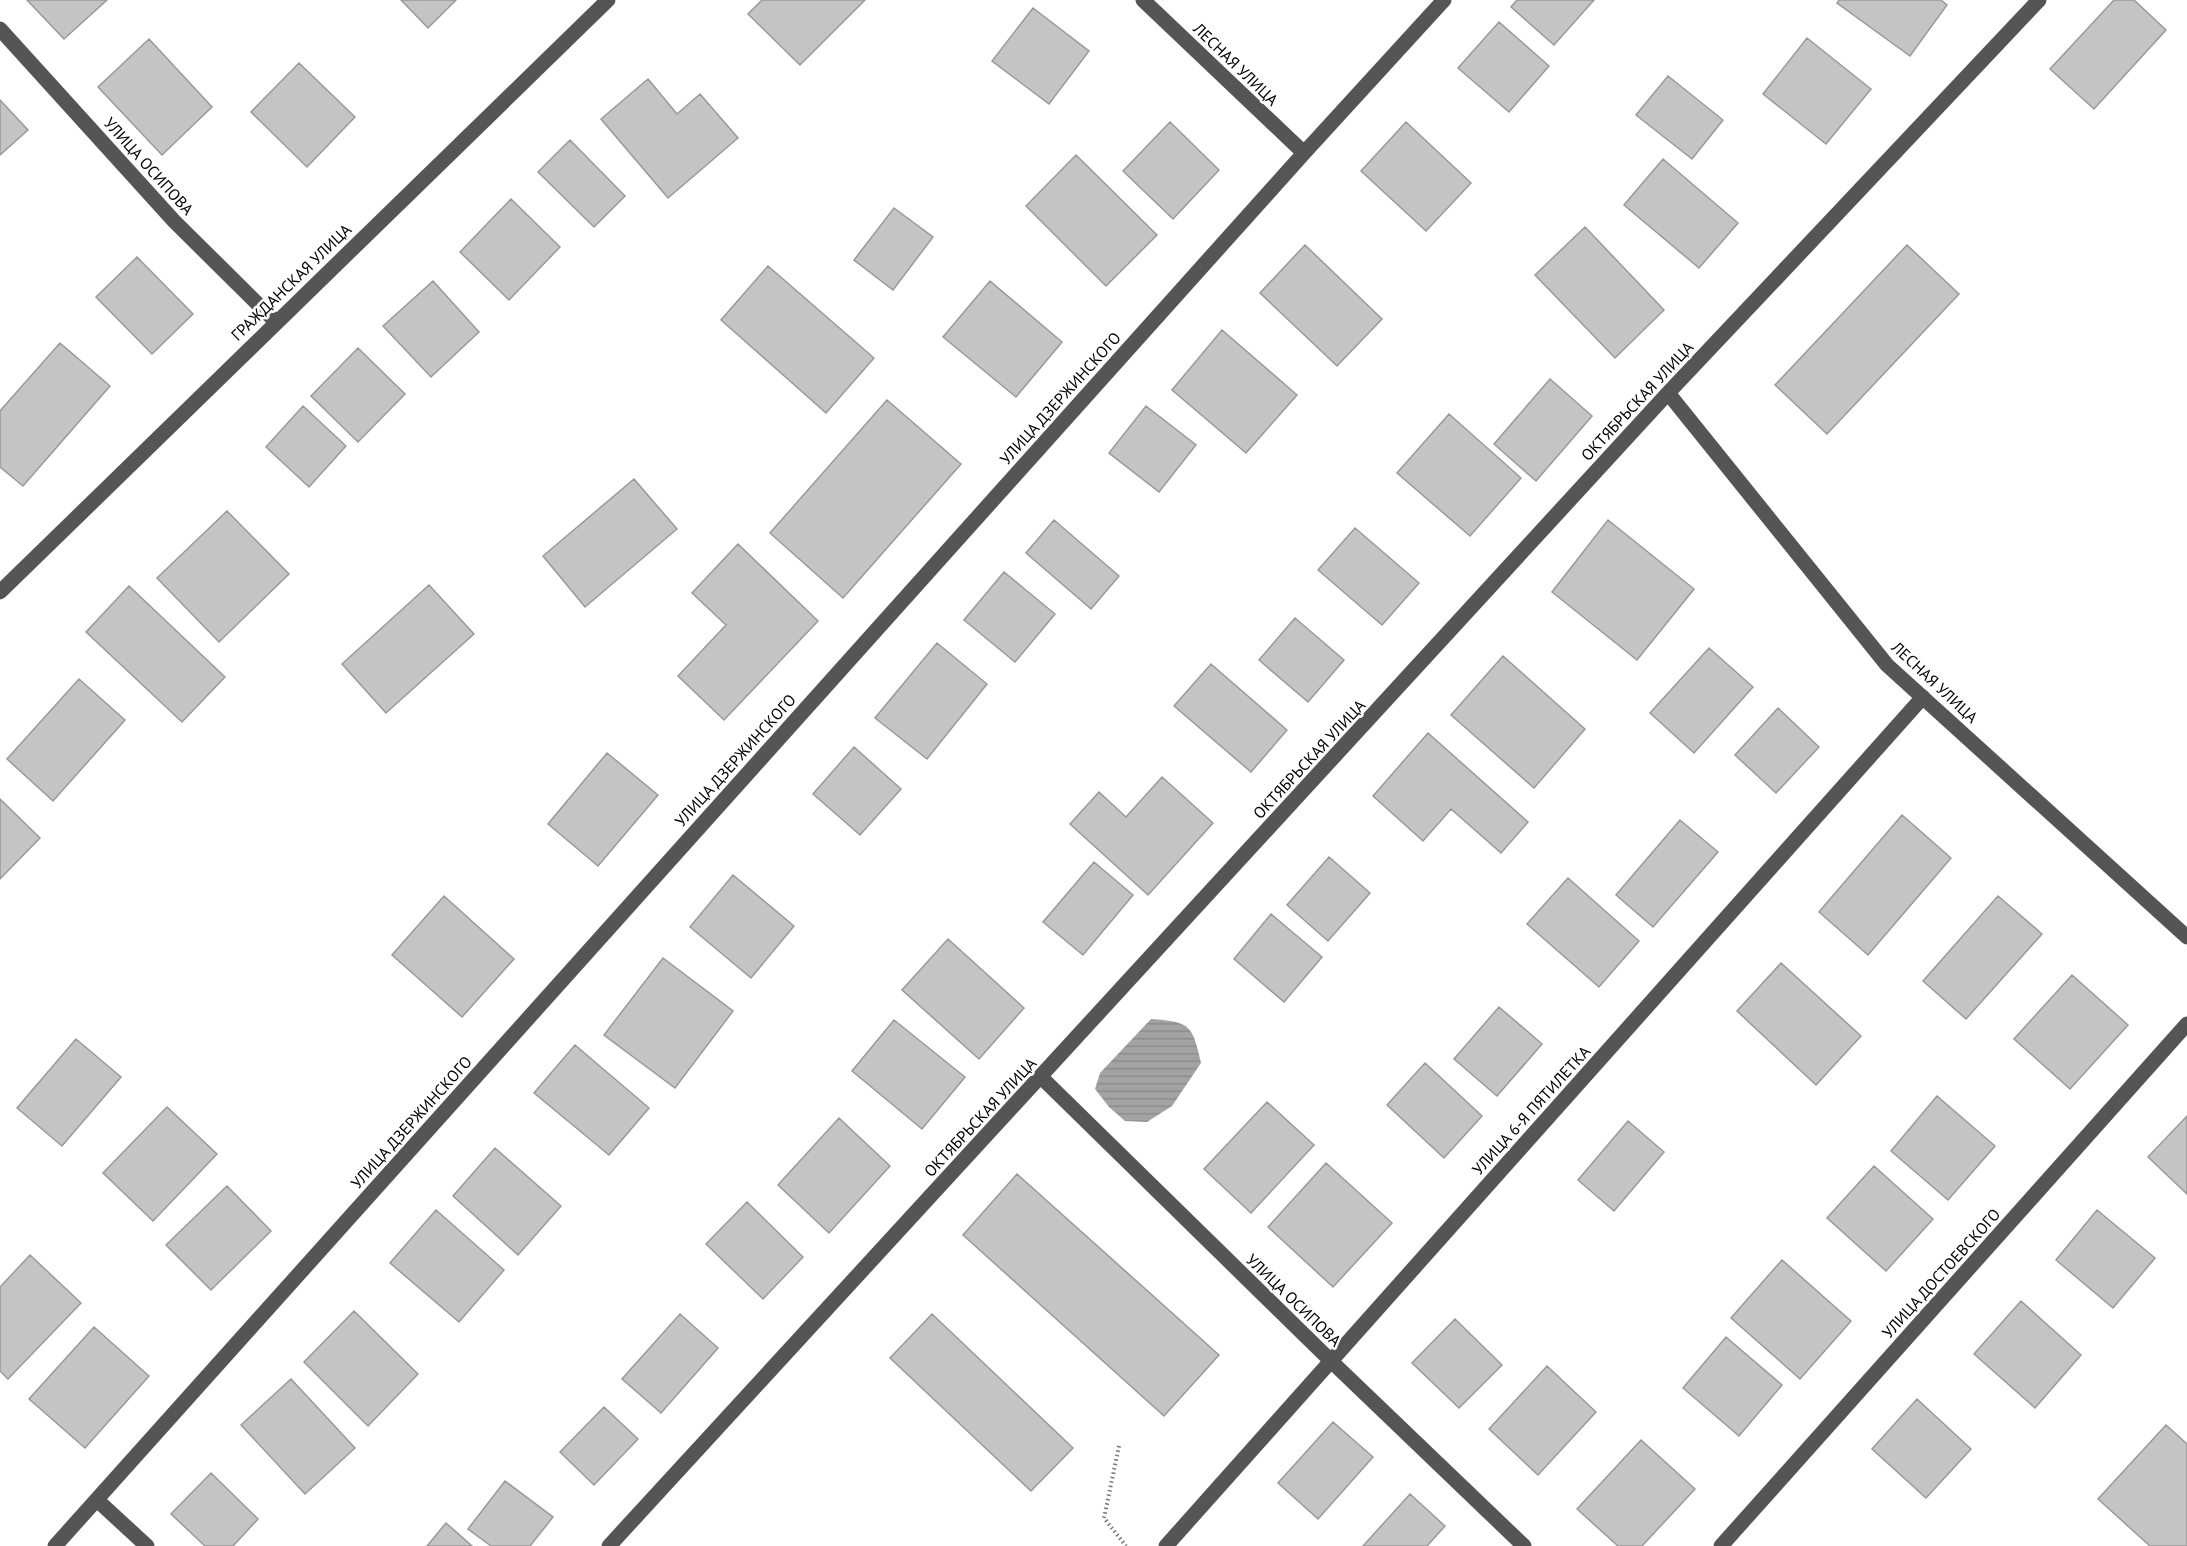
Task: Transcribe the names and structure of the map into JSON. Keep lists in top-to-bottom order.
{
  "streets": {
    "street": [
      "ЛЕСНАЯ УЛИЦА",
      "УЛИЦА ОСИПОВА",
      "ГРАЖДАНСКАЯ УЛИЦА",
      "УЛИЦА ДЗЕРЖИНСКОГО",
      "ОКТЯБРЬСКАЯ УЛИЦА",
      "УЛИЦА 6-Я ПЯТИЛЕТКА",
      "УЛИЦА ДОСТОЕВСКОГО"
    ]
  },
  "crossings": [
    ["ЛЕСНАЯ УЛИЦА", "УЛИЦА ДЗЕРЖИНСКОГО"],
    ["ЛЕСНАЯ УЛИЦА", "ОКТЯБРЬСКАЯ УЛИЦА"],
    ["ЛЕСНАЯ УЛИЦА", "УЛИЦА 6-Я ПЯТИЛЕТКА"],
    ["УЛИЦА ОСИПОВА", "ГРАЖДАНСКАЯ УЛИЦА"],
    ["УЛИЦА ОСИПОВА", "ОКТЯБРЬСКАЯ УЛИЦА"],
    ["УЛИЦА ОСИПОВА", "УЛИЦА 6-Я ПЯТИЛЕТКА"]
  ]
}
